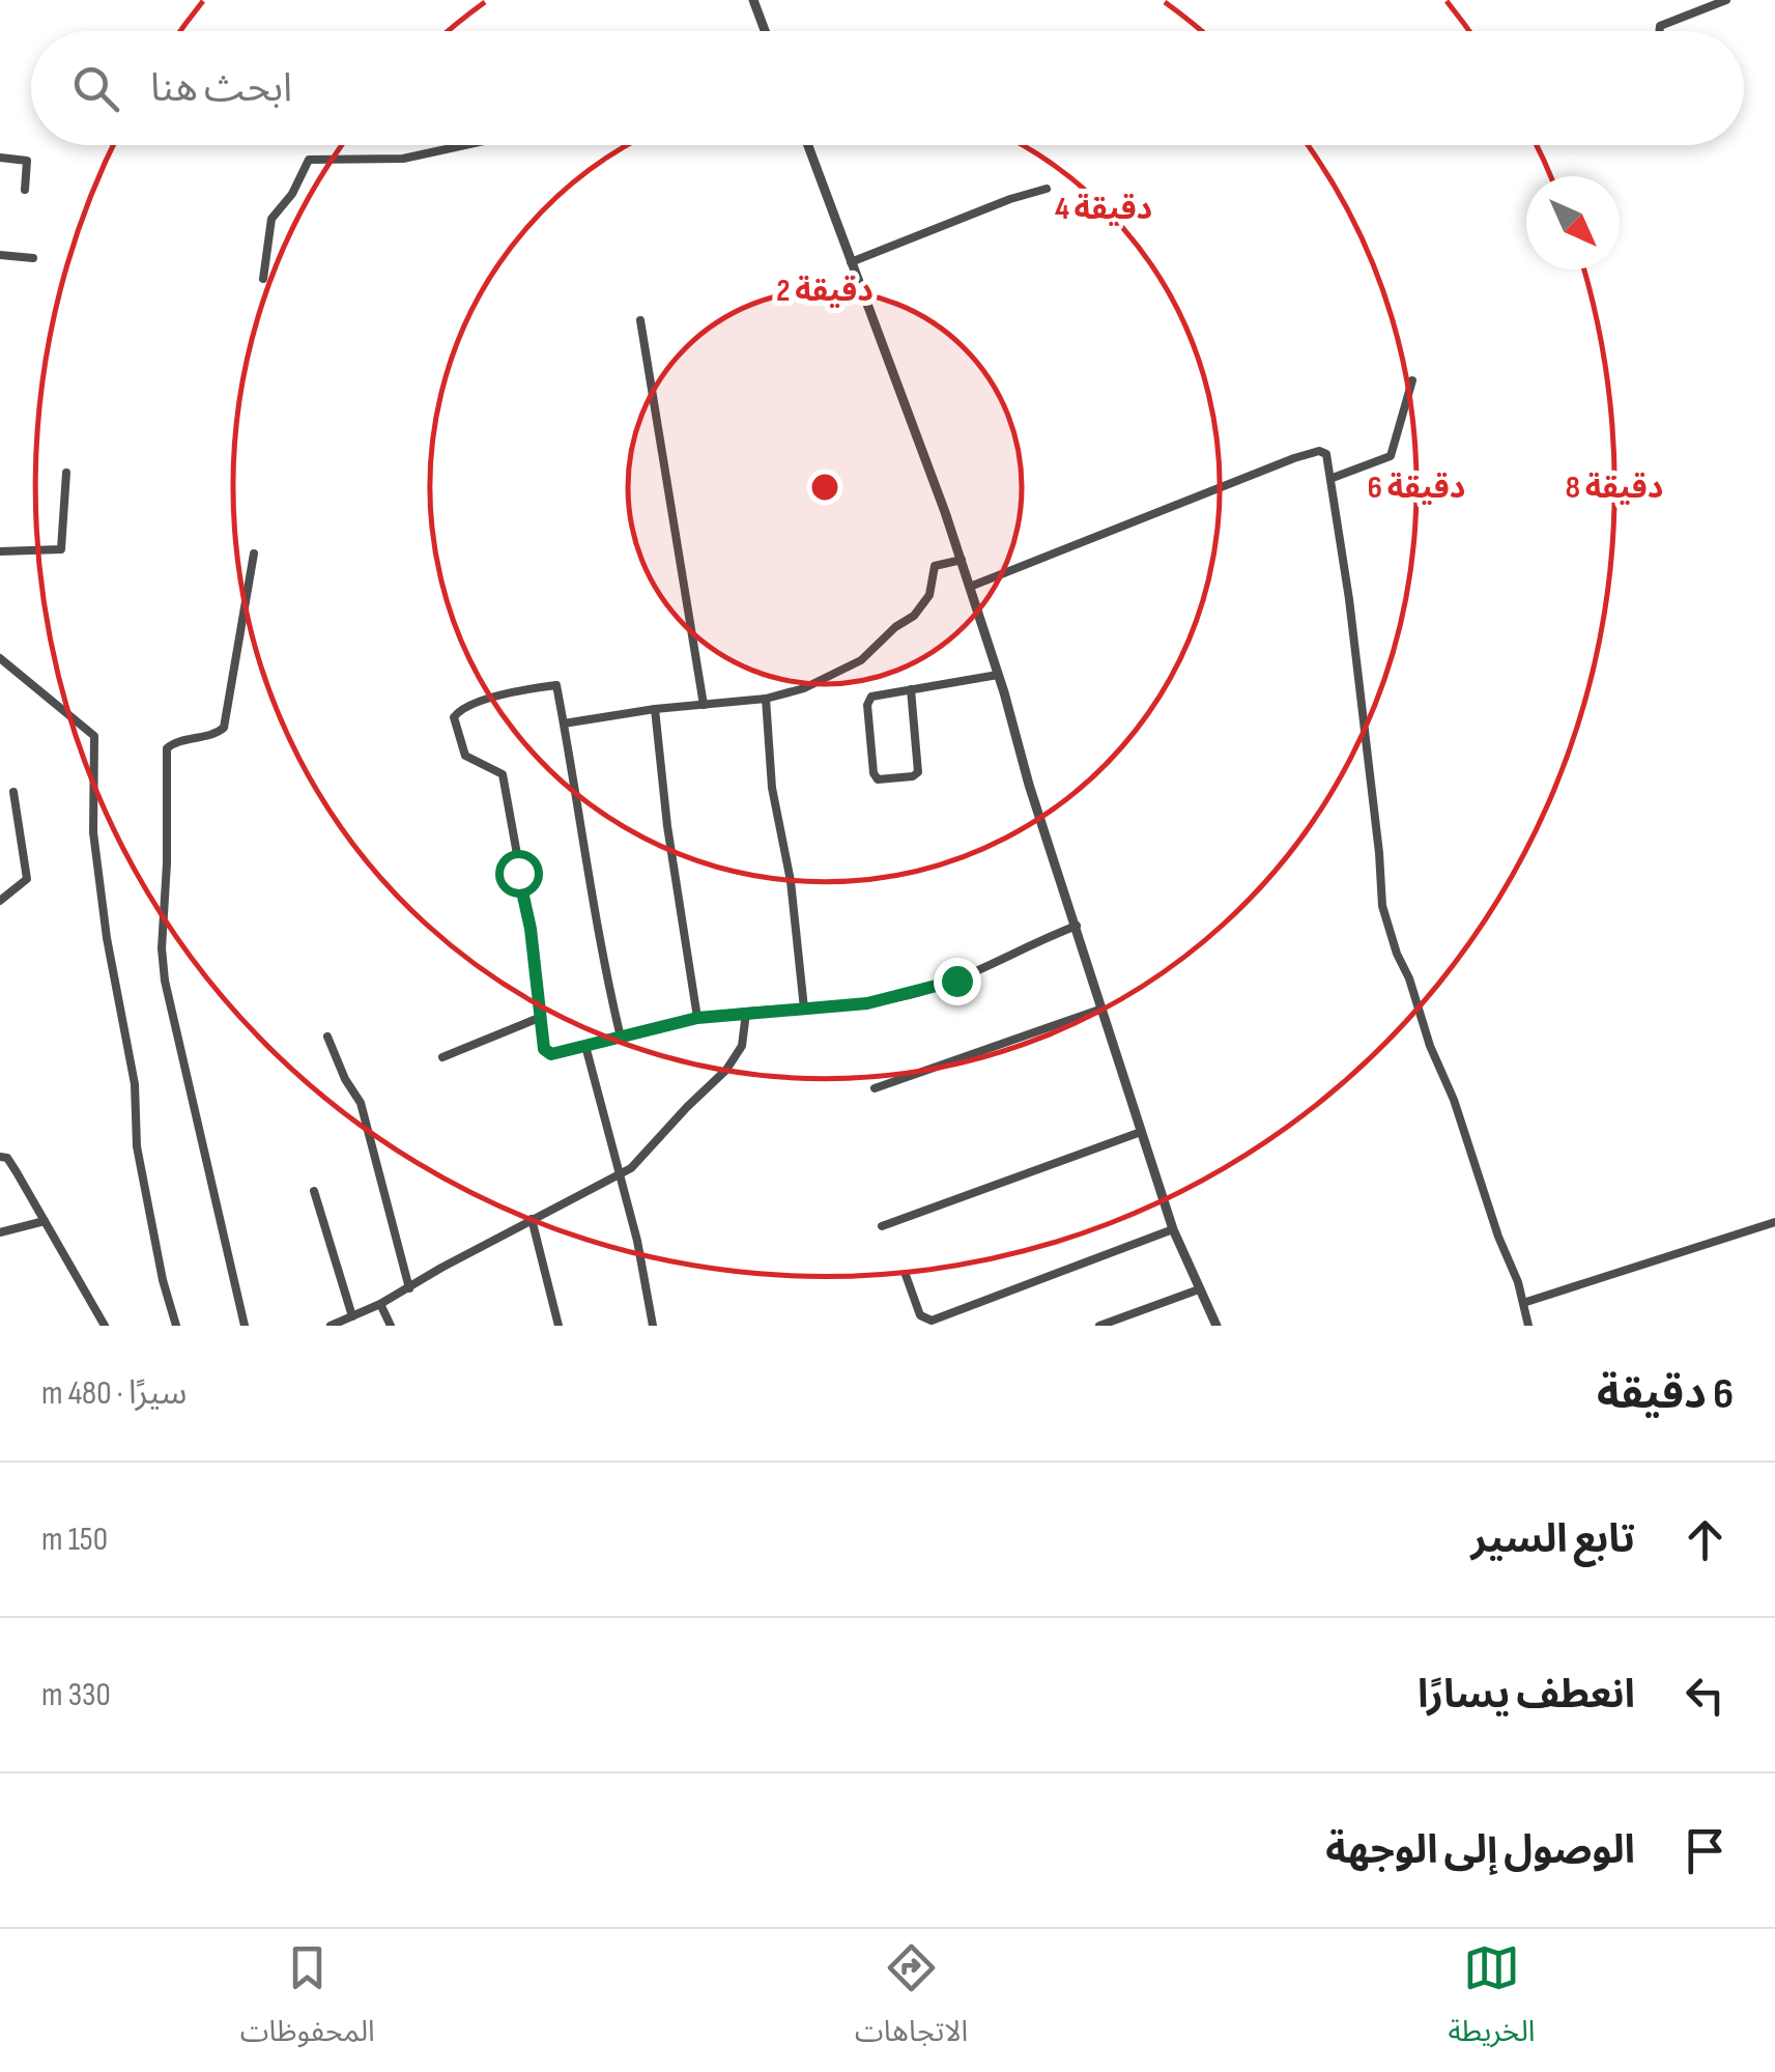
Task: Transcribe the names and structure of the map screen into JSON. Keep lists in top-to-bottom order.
{
  "north": "bottom right",
  "page": {
    "search": "ابحث هنا",
    "heading": ["6 دقيقة", "سيرًا · 480 m"],
    "list": [
      ["تابع السير", "150 m"],
      ["انعطف يسارًا", "330 m"],
      "الوصول إلى الوجهة"
    ],
    "nav": ["الخريطة", "الاتجاهات", "المحفوظات"]
  },
  "rings": [
    "4 دقيقة",
    "2 دقيقة",
    "6 دقيقة",
    "8 دقيقة"
  ]
}
